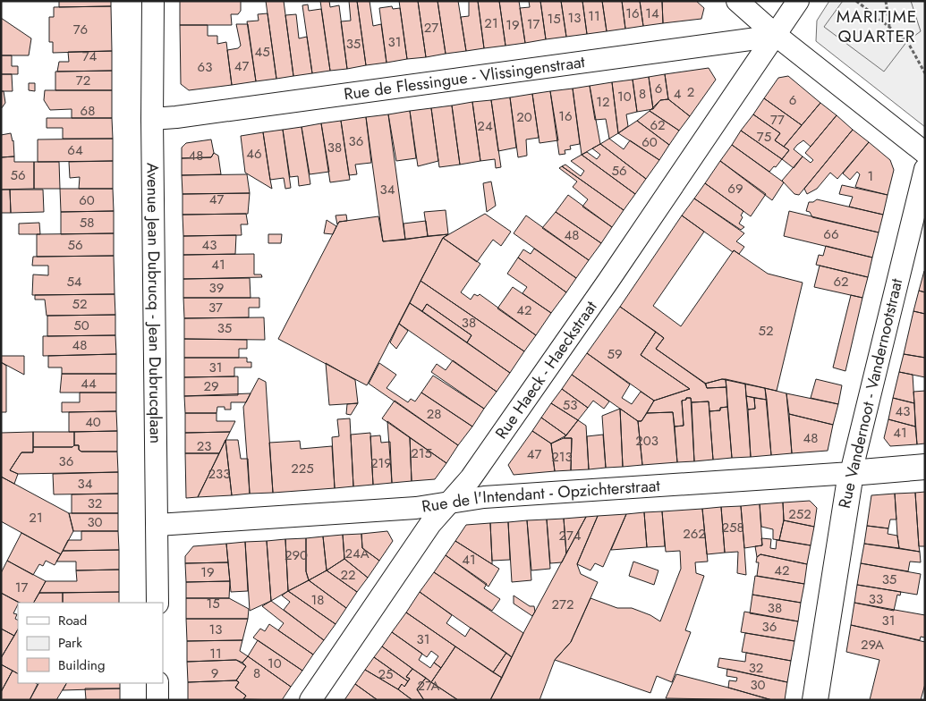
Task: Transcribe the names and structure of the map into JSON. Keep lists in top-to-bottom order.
{
  "streets": {
    "street": [
      "Rue de Flessingue - Vlissingenstraat",
      "Avenue Jean Dubrucq - Jean Dubrucqlaan",
      "Rue Haeck - Haeckstraat",
      "Rue Vandernoot - Vandernootstraat",
      "Rue de l'Intendant - Opzichterstraat"
    ]
  },
  "crossings": [
    ["Rue de Flessingue - Vlissingenstraat", "Avenue Jean Dubrucq - Jean Dubrucqlaan"],
    ["Rue de Flessingue - Vlissingenstraat", "Rue Haeck - Haeckstraat"],
    ["Avenue Jean Dubrucq - Jean Dubrucqlaan", "Rue de l'Intendant - Opzichterstraat"],
    ["Rue Haeck - Haeckstraat", "Rue de l'Intendant - Opzichterstraat"],
    ["Rue Vandernoot - Vandernootstraat", "Rue de l'Intendant - Opzichterstraat"]
  ],
  "districts": ["MARITIME QUARTER"],
  "house_numbers": [
    "16",
    "14",
    "11",
    "13",
    "15",
    "21",
    "17",
    "19",
    "27",
    "76",
    "31",
    "35",
    "45",
    "74",
    "47",
    "63",
    "72",
    "6",
    "2",
    "8",
    "4",
    "10",
    "6",
    "12",
    "68",
    "16",
    "20",
    "77",
    "62",
    "24",
    "75",
    "36",
    "60",
    "38",
    "64",
    "46",
    "48",
    "56",
    "56",
    "1",
    "69",
    "34",
    "47",
    "60",
    "58",
    "66",
    "48",
    "56",
    "43",
    "41",
    "54",
    "62",
    "39",
    "52",
    "37",
    "42",
    "38",
    "50",
    "35",
    "52",
    "48",
    "59",
    "31",
    "44",
    "29",
    "53",
    "43",
    "28",
    "40",
    "41",
    "48",
    "203",
    "23",
    "215",
    "47",
    "213",
    "36",
    "219",
    "225",
    "233",
    "34",
    "32",
    "252",
    "21",
    "30",
    "258",
    "262",
    "274",
    "24A",
    "290",
    "41",
    "42",
    "19",
    "22",
    "35",
    "17",
    "33",
    "18",
    "15",
    "272",
    "38",
    "31",
    "36",
    "13",
    "31",
    "29A",
    "11",
    "10",
    "32",
    "9",
    "8",
    "25",
    "30",
    "27A"
  ],
  "legend": ["Road", "Park", "Building"]
}
